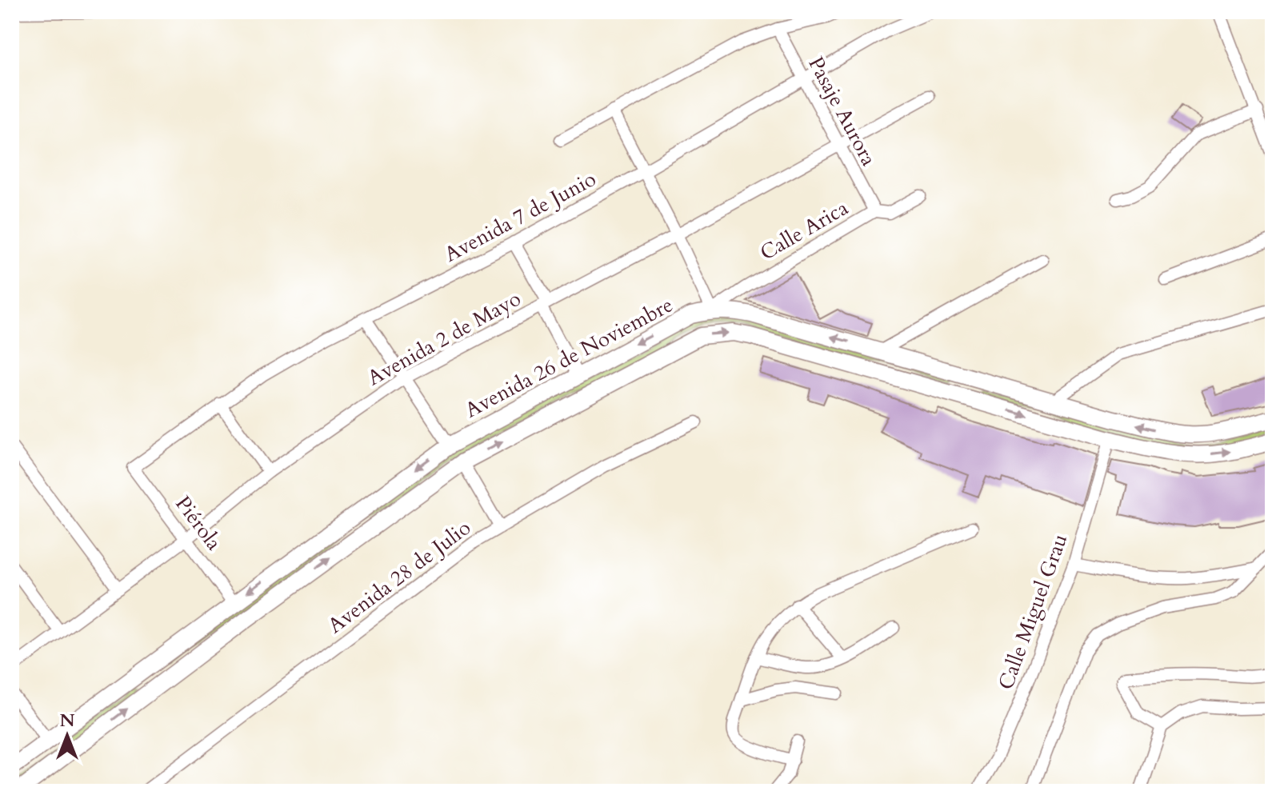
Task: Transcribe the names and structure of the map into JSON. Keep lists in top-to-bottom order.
{
  "streets": {
    "main road": ["Avenida 26 de Noviembre"],
    "street": [
      "Pasaje Aurora",
      "Avenida 7 de Junio",
      "Calle Arica",
      "Avenida 2 de Mayo",
      "Piérola",
      "Avenida 28 de Julio",
      "Calle Miguel Grau"
    ]
  },
  "crossings": [
    ["Pasaje Aurora", "Avenida 7 de Junio"],
    ["Pasaje Aurora", "Calle Arica"],
    ["Pasaje Aurora", "Avenida 2 de Mayo"],
    ["Avenida 7 de Junio", "Piérola"],
    ["Calle Arica", "Avenida 26 de Noviembre"],
    ["Avenida 2 de Mayo", "Piérola"],
    ["Avenida 26 de Noviembre", "Piérola"],
    ["Avenida 26 de Noviembre", "Calle Miguel Grau"]
  ],
  "north": "top"
}
